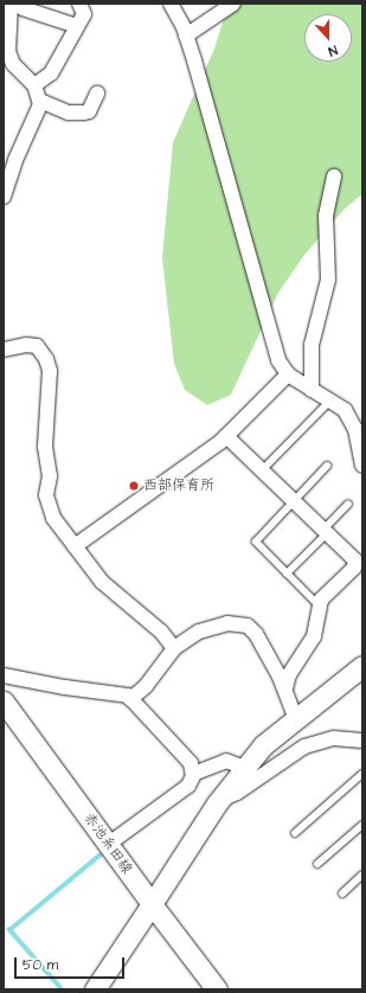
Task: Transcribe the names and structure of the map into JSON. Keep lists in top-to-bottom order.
{
  "streets": {
    "street": ["赤池糸田線"]
  },
  "places": ["西部保育所"],
  "scale_bar": "50 m",
  "north": "bottom"
}
